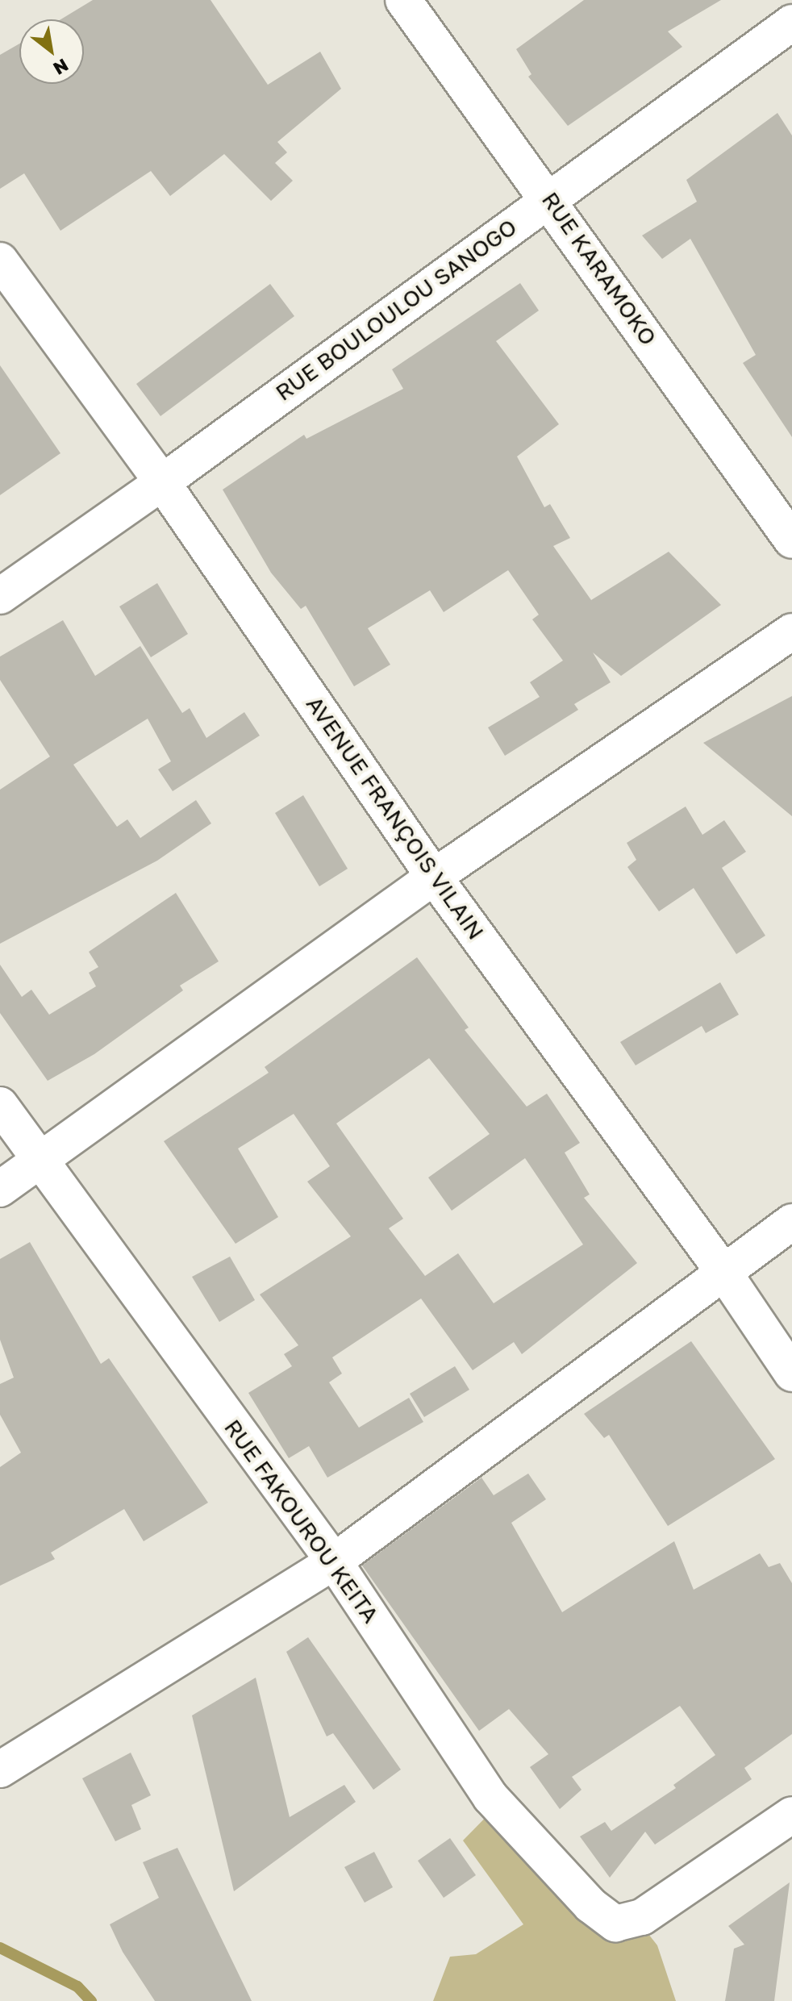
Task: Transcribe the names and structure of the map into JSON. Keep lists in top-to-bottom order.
{
  "streets": {
    "street": [
      "RUE KARAMOKO",
      "RUE BOULOULOU SANOGO",
      "AVENUE FRANÇOIS VILAIN",
      "RUE FAKOUROU KEITA"
    ]
  },
  "crossings": [
    ["RUE KARAMOKO", "RUE BOULOULOU SANOGO"],
    ["RUE BOULOULOU SANOGO", "AVENUE FRANÇOIS VILAIN"]
  ],
  "north": "bottom right"
}
